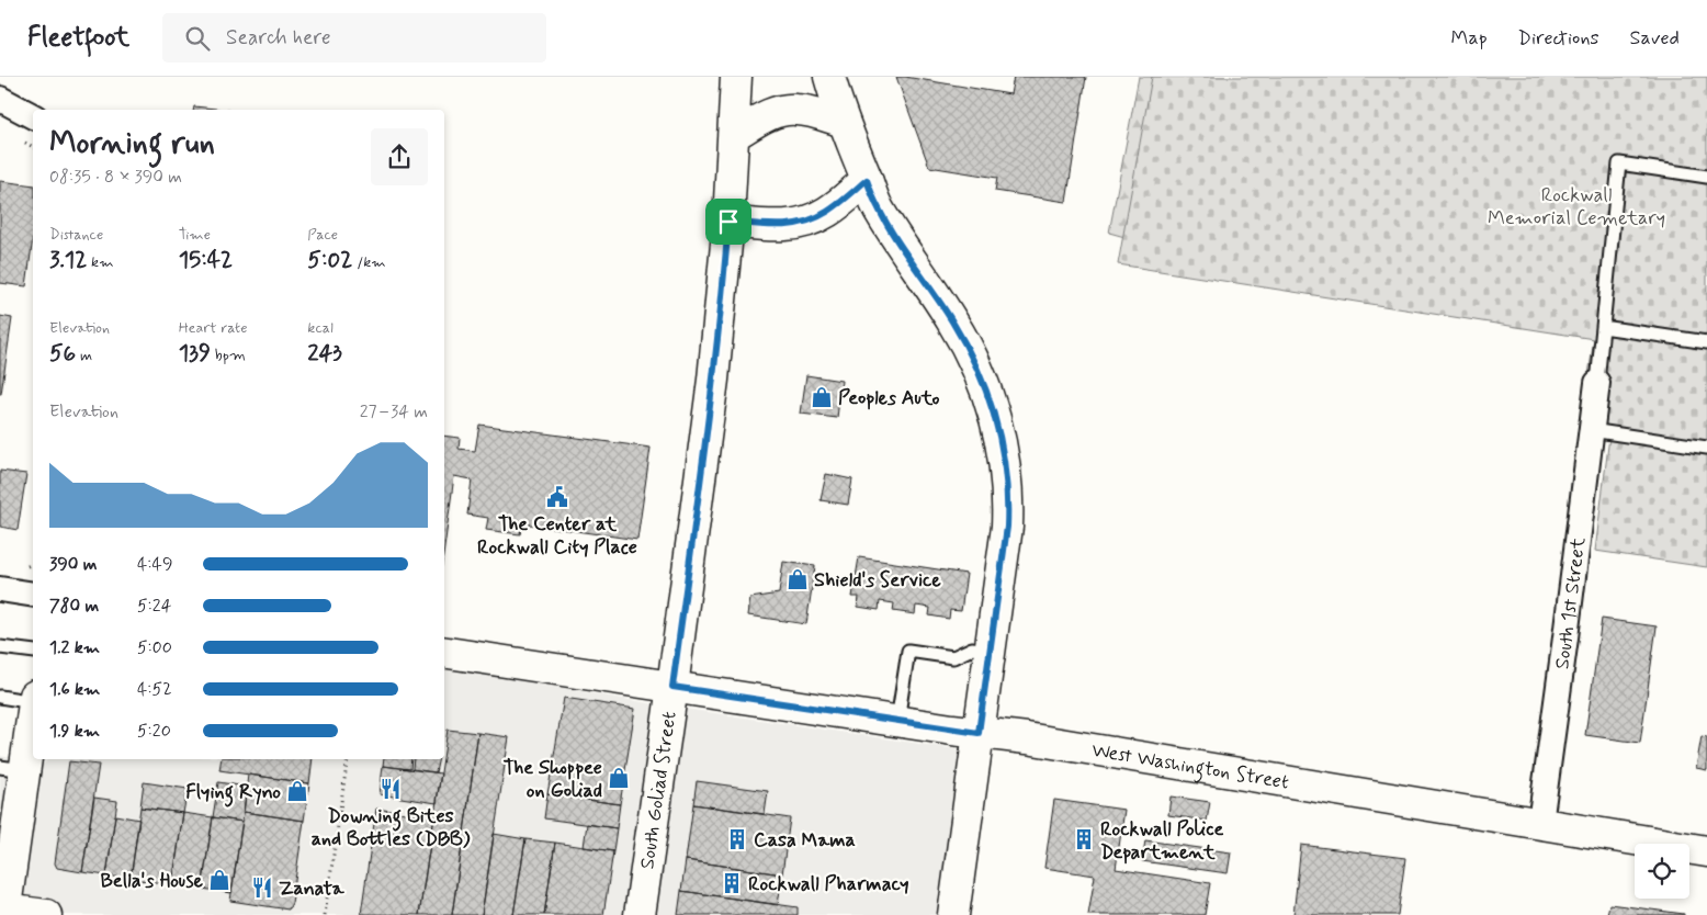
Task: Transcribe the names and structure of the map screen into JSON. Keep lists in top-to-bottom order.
{
  "streets": {
    "main road": ["West Washington Street", "South Goliad Street"],
    "street": ["South 1st Street"]
  },
  "crossings": [
    ["South 1st Street", "West Washington Street"],
    ["West Washington Street", "South Goliad Street"]
  ],
  "parks": ["Rockwall Memorial Cemetary"],
  "places": {
    "shop": [
      "Peoples Auto",
      "Shield's Service",
      "The Shoppee on Goliad",
      "Flying Ryno",
      "Bella's House"
    ],
    "public building": ["The Center at Rockwall City Place"],
    "restaurant": ["Downing Bites and Bottles (DBB)", "Zanata"],
    "building": ["Casa Mama", "Rockwall Police Department", "Rockwall Pharmacy"]
  },
  "page": {
    "header": "Fleetfoot",
    "search": "Search here",
    "nav": ["Map", "Directions", "Saved"],
    "heading": ["Morning run", "08:35 · 8 × 390 m"],
    "stats": [
      ["Distance", "3.12 km"],
      ["Time", "15:42"],
      ["Pace", "5:02 /km"],
      ["Elevation", "56 m"],
      ["Heart rate", "139 bpm"],
      ["kcal", "243"]
    ],
    "chart": ["Elevation", "27–34 m"],
    "list": [
      {
        "name": "390 m",
        "note": "4:49"
      },
      {
        "name": "780 m",
        "note": "5:24"
      },
      {
        "name": "1.2 km",
        "note": "5:00"
      },
      {
        "name": "1.6 km",
        "note": "4:52"
      },
      {
        "name": "1.9 km",
        "note": "5:20"
      }
    ]
  }
}
